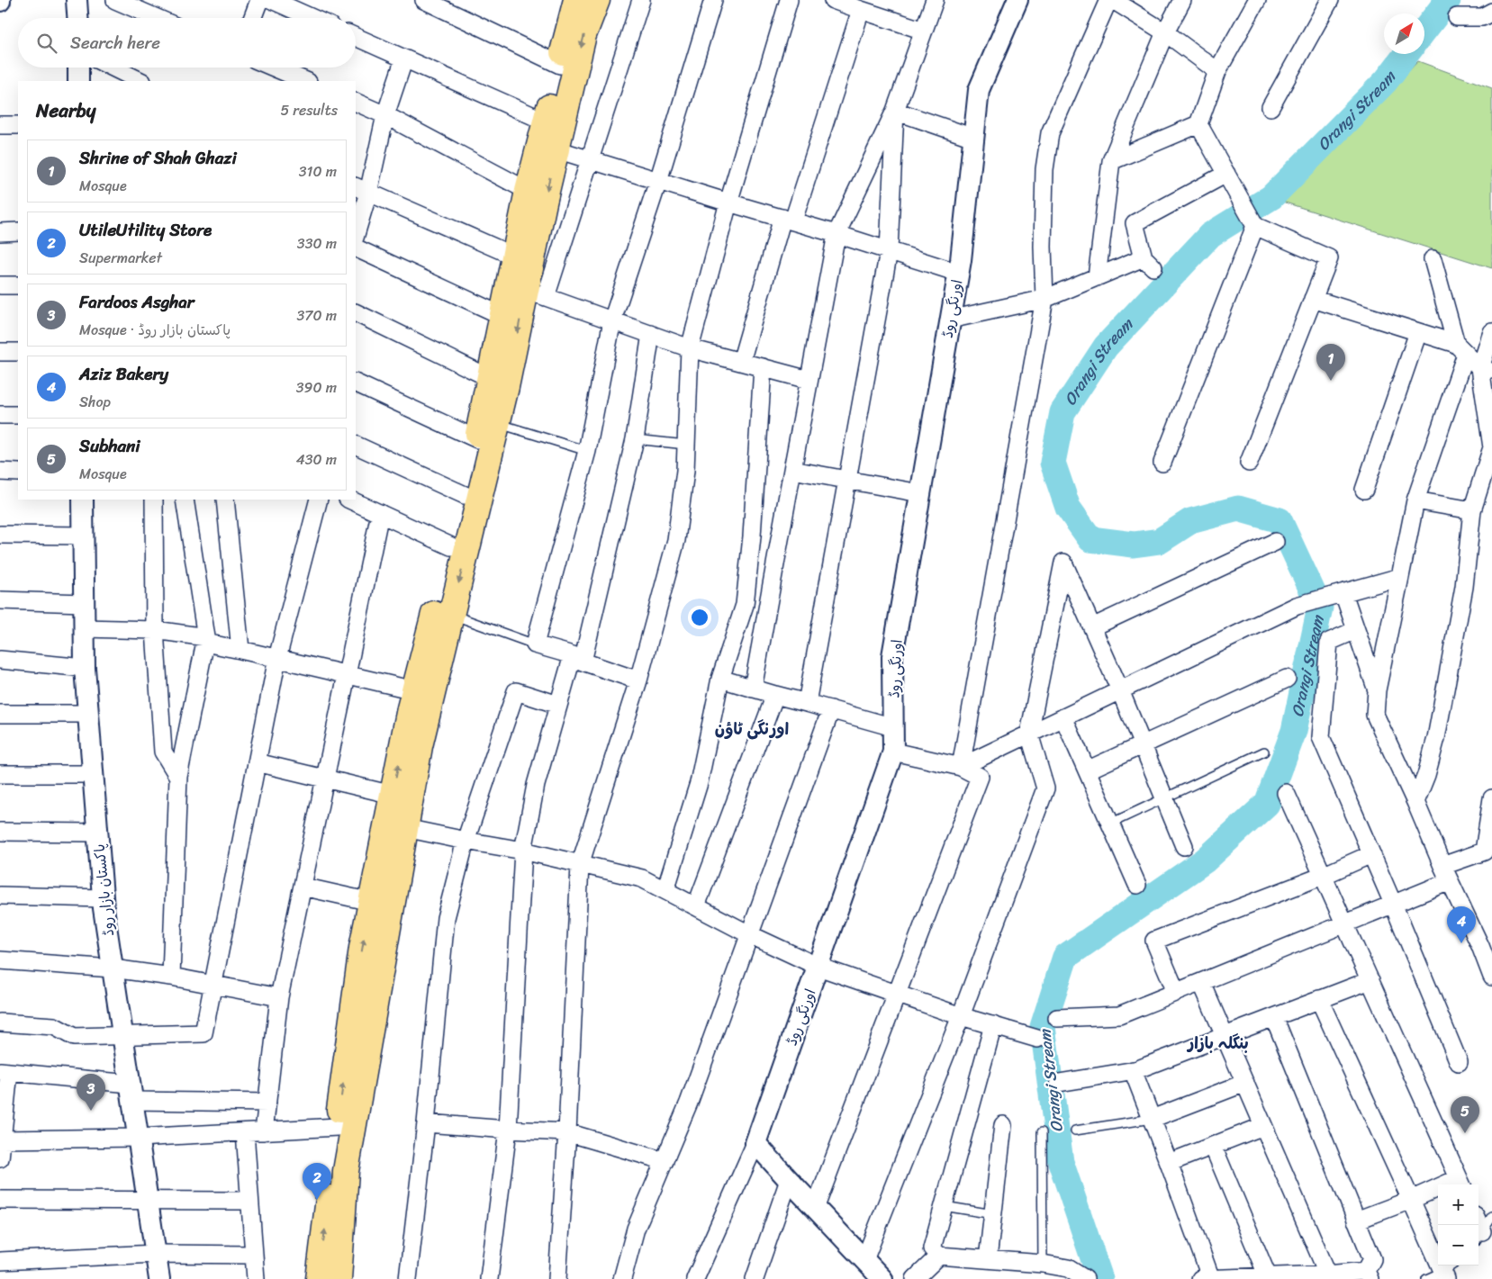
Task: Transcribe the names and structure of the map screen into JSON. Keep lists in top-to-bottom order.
{
  "streets": {
    "street": ["اورنگی روڈ", "پاکستان بازار روڈ"]
  },
  "districts": ["اورنگی ٹاؤن", "بنگلہ بازار"],
  "water": ["Orangi Stream"],
  "north": "top right",
  "page": {
    "search": "Search here",
    "heading": ["Nearby", "5 results"],
    "list": [
      {
        "mark": "1",
        "name": "Shrine of Shah Ghazi",
        "note": "Mosque",
        "value": "310 m"
      },
      {
        "mark": "2",
        "name": "UtileUtility Store",
        "note": "Supermarket",
        "value": "330 m"
      },
      {
        "mark": "3",
        "name": "Fardoos Asghar",
        "note": "Mosque · پاکستان بازار روڈ",
        "value": "370 m"
      },
      {
        "mark": "4",
        "name": "Aziz Bakery",
        "note": "Shop",
        "value": "390 m"
      },
      {
        "mark": "5",
        "name": "Subhani",
        "note": "Mosque",
        "value": "430 m"
      }
    ],
    "pins": [
      "1",
      "4",
      "3",
      "5",
      "2"
    ],
    "map_buttons": ["+", "−"]
  }
}
